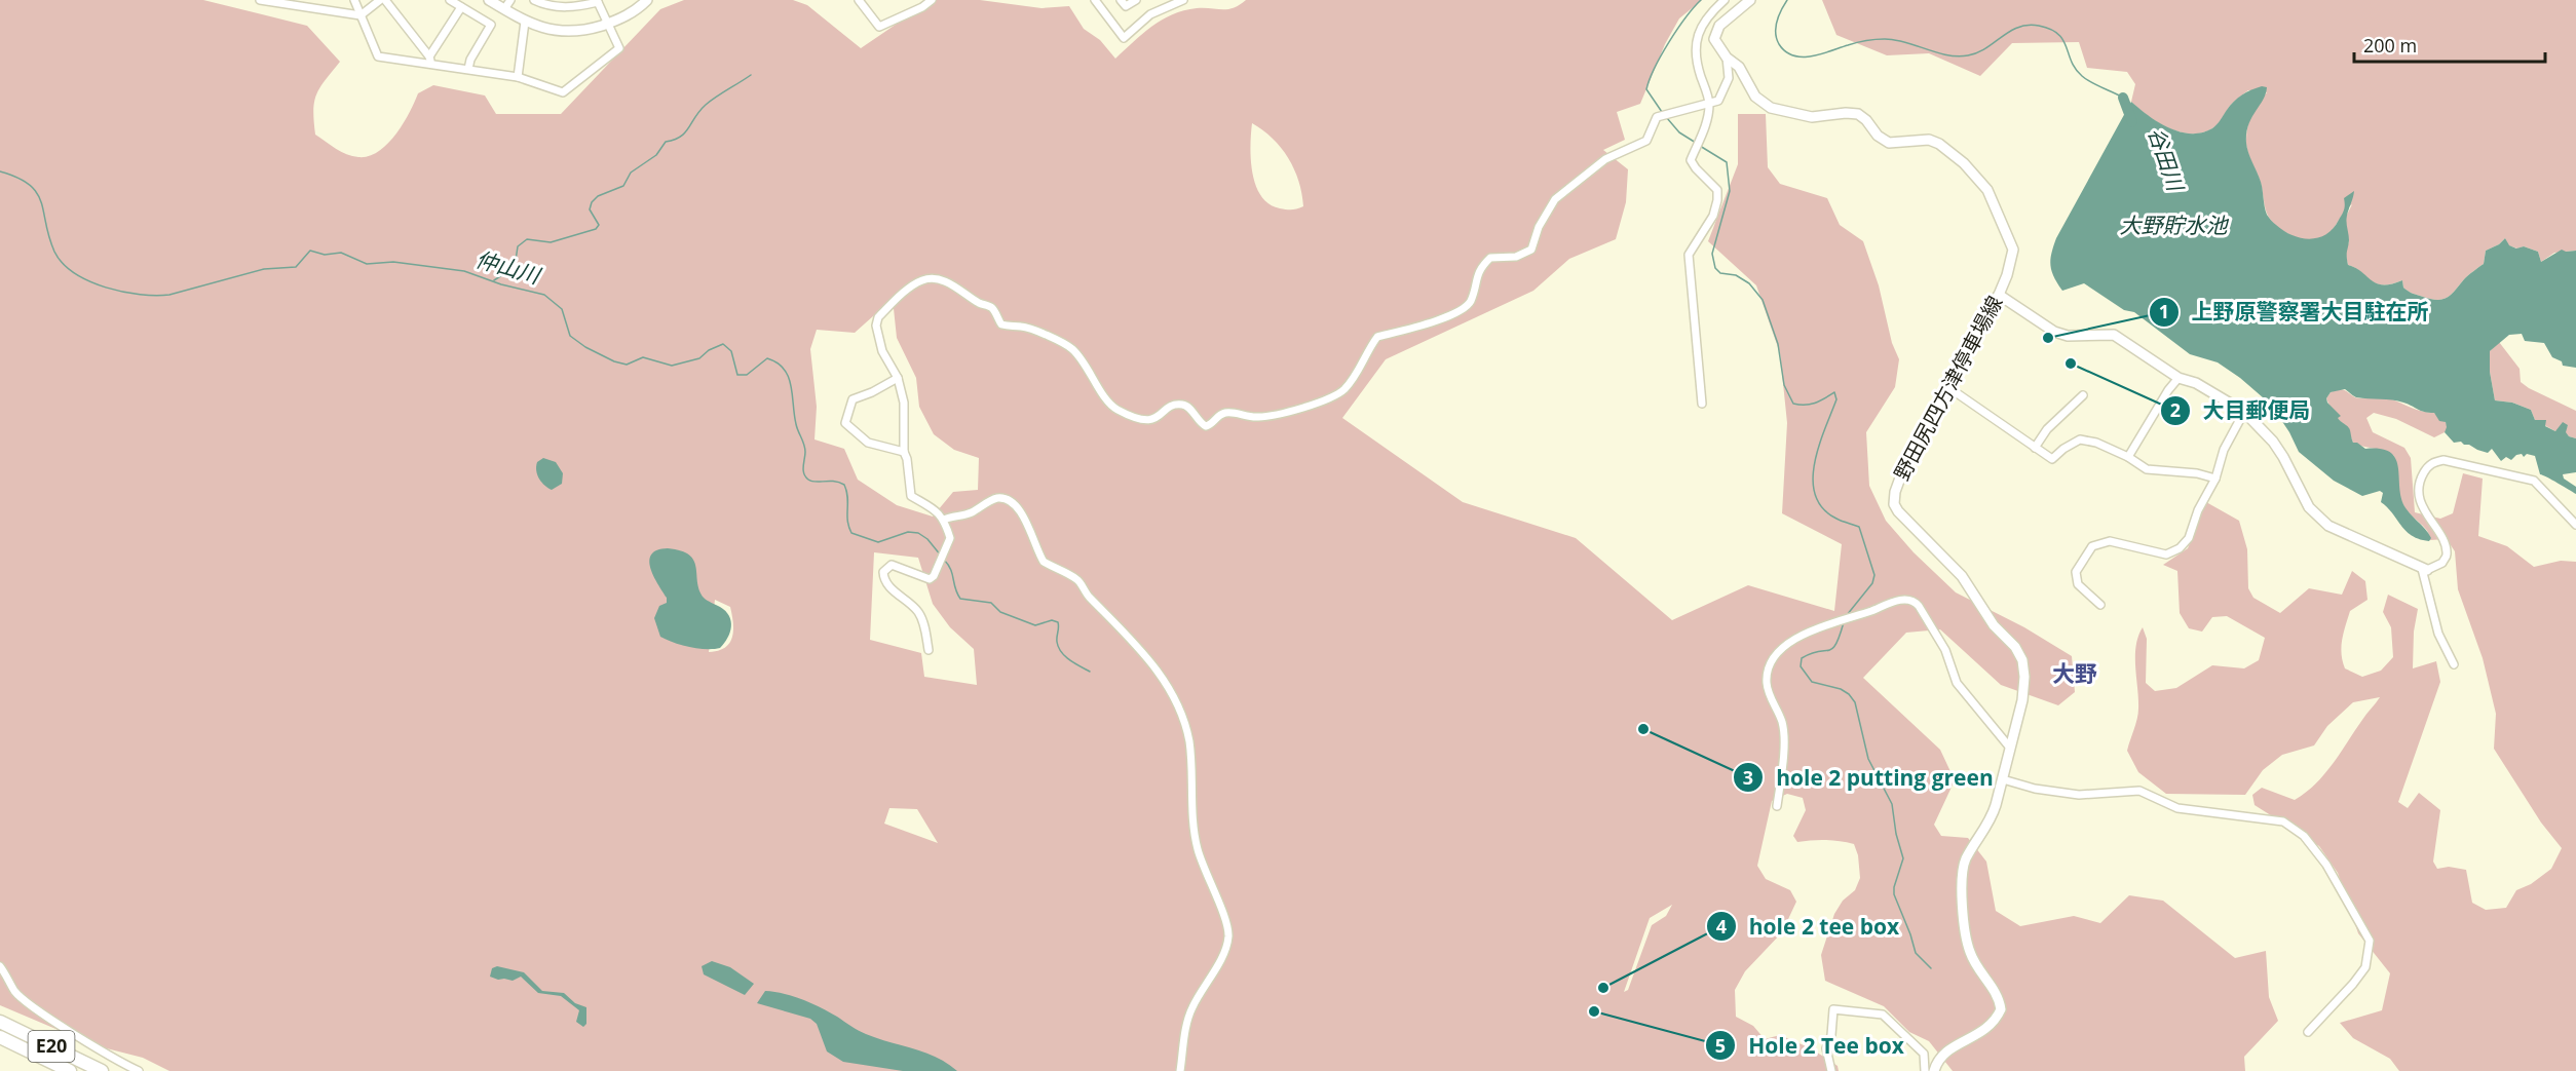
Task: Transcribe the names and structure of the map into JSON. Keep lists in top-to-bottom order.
{
  "streets": {
    "highway": ["E20"],
    "main road": ["野田尻四方津停車場線"]
  },
  "districts": ["大野"],
  "water": ["谷田川", "大野貯水池", "仲山川"],
  "places": [
    "上野原警察署大目駐在所",
    "大目郵便局",
    "hole 2 putting green",
    "hole 2 tee box",
    "Hole 2 Tee box"
  ],
  "scale_bar": "200 m"
}
